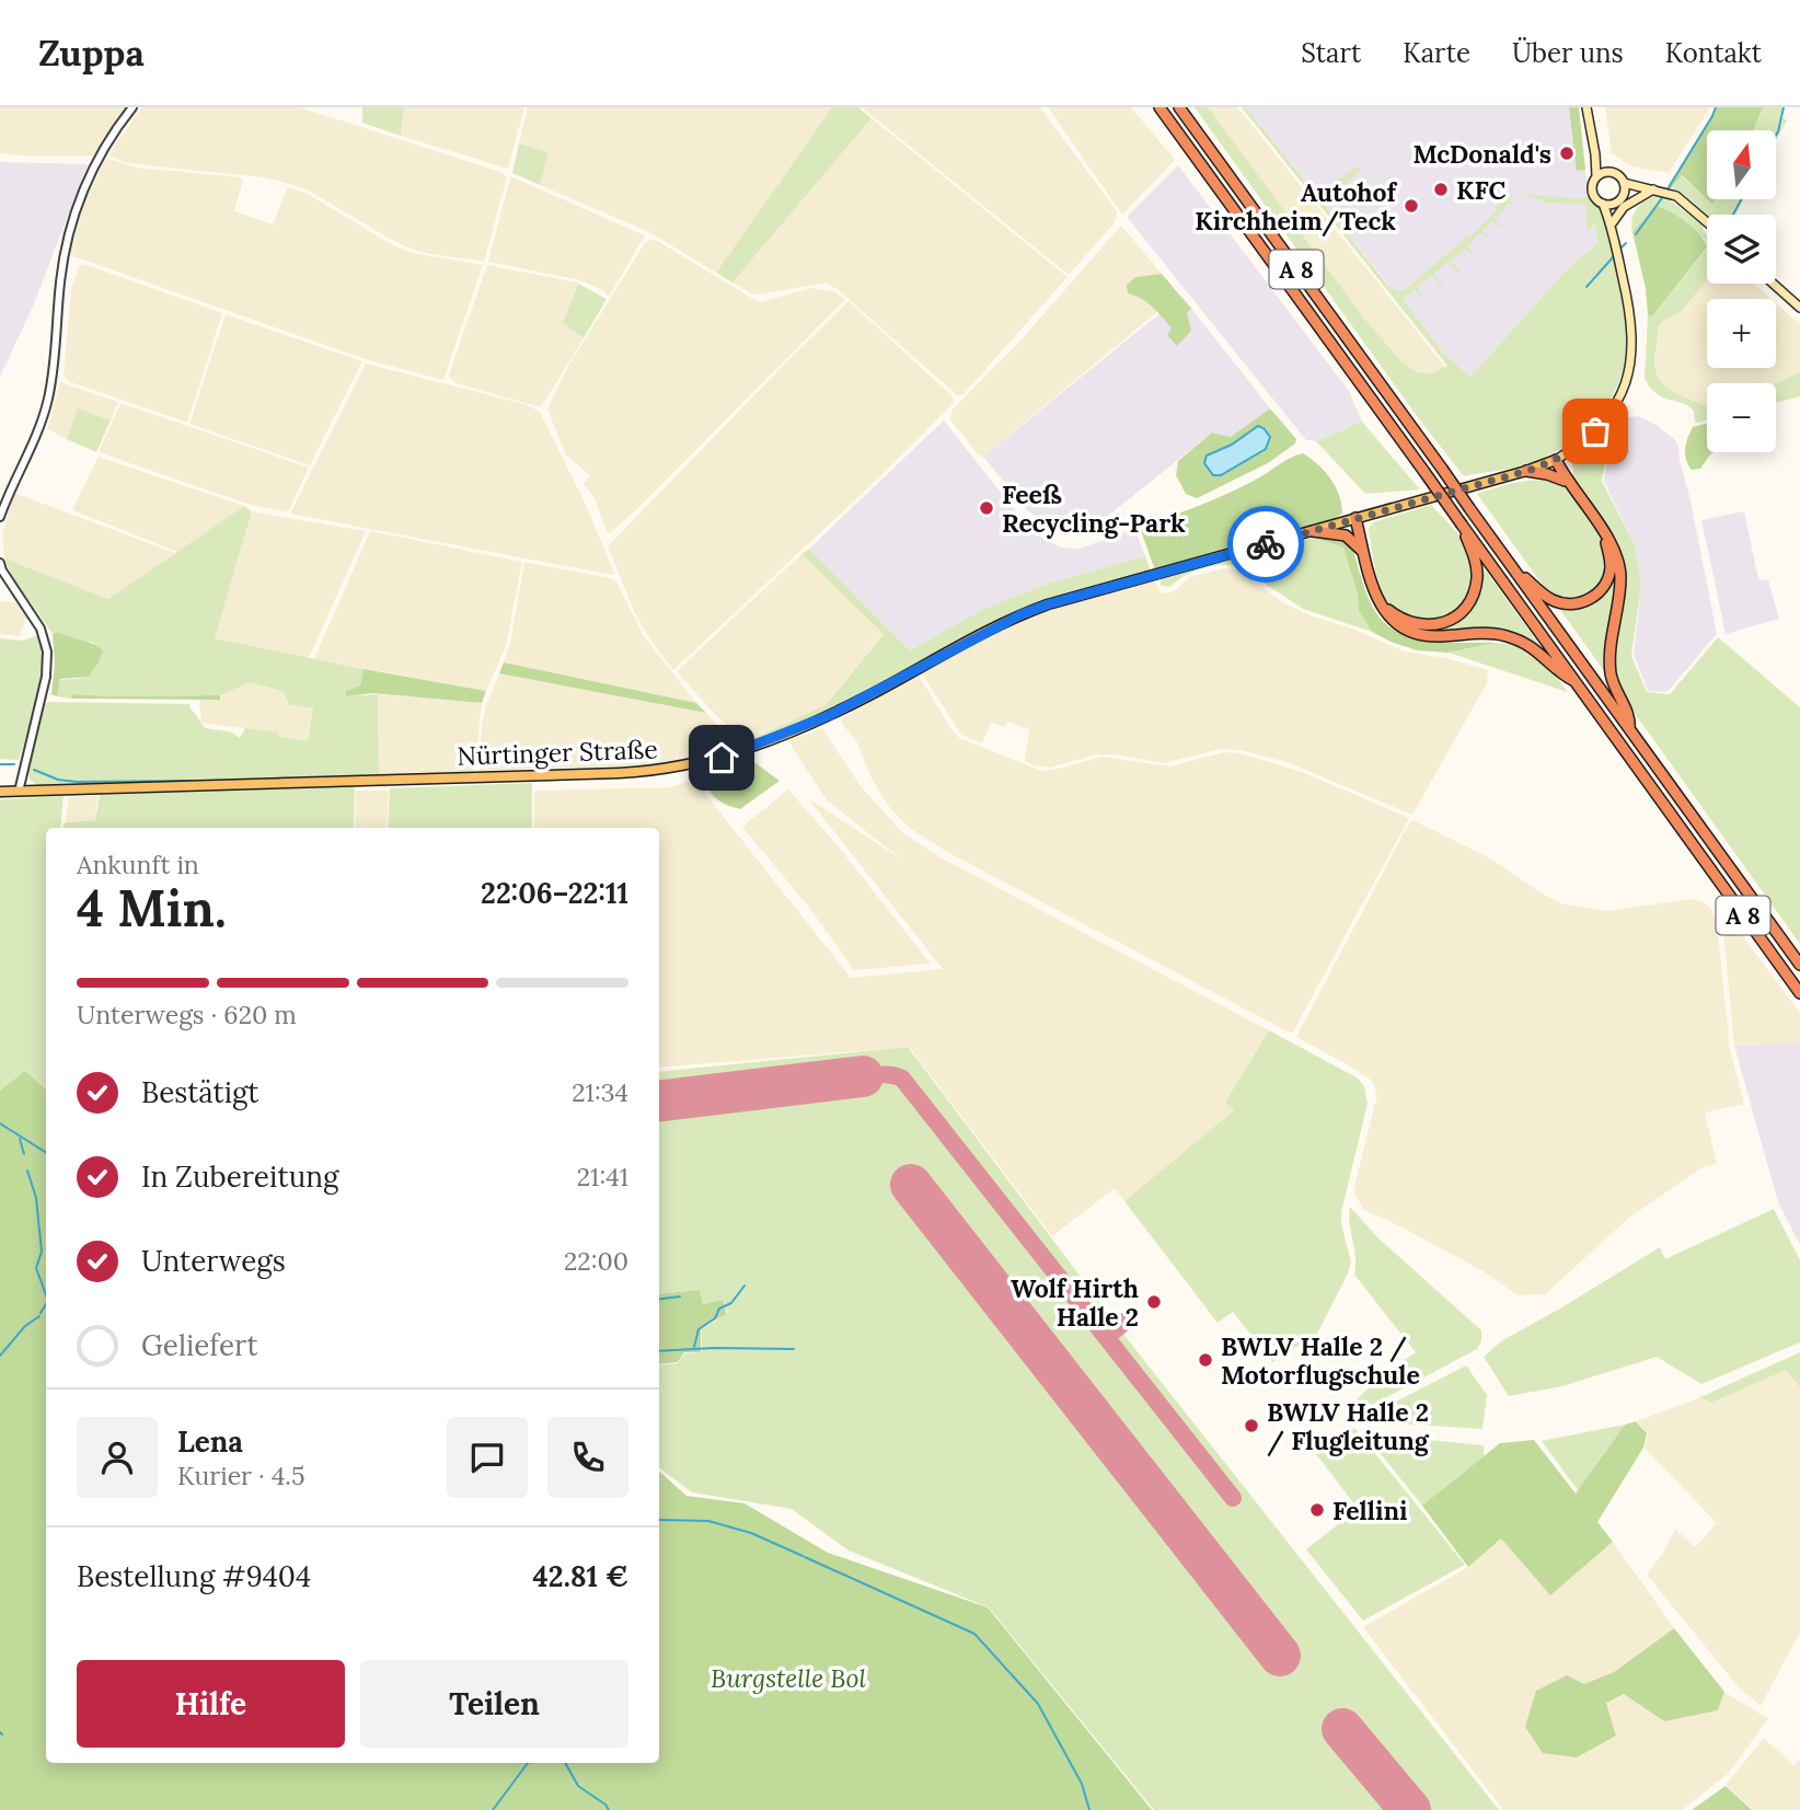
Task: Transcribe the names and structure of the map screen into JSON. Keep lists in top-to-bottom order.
{
  "streets": {
    "highway": ["A 8"],
    "main road": ["Nürtinger Straße"]
  },
  "parks": ["Burgstelle Bol"],
  "places": [
    "McDonald's",
    "KFC",
    "Autohof Kirchheim/Teck",
    "Feeß Recycling-Park",
    "Wolf Hirth Halle 2",
    "BWLV Halle 2 / Motorflugschule",
    "BWLV Halle 2 / Flugleitung",
    "Fellini"
  ],
  "north": "top",
  "page": {
    "header": "Zuppa",
    "nav": [
      "Start",
      "Karte",
      "Über uns",
      "Kontakt"
    ],
    "map_buttons": ["+", "−"],
    "heading": ["4 Min.", "Ankunft in", "22:06–22:11"],
    "panel": [
      "Lena",
      "Kurier · 4.5",
      "Bestellung #9404",
      "42.81 €"
    ],
    "bar": "Unterwegs · 620 m",
    "list": [
      ["Bestätigt", "21:34"],
      ["In Zubereitung", "21:41"],
      ["Unterwegs", "22:00"],
      "Geliefert"
    ],
    "buttons": ["Hilfe", "Teilen"]
  }
}
